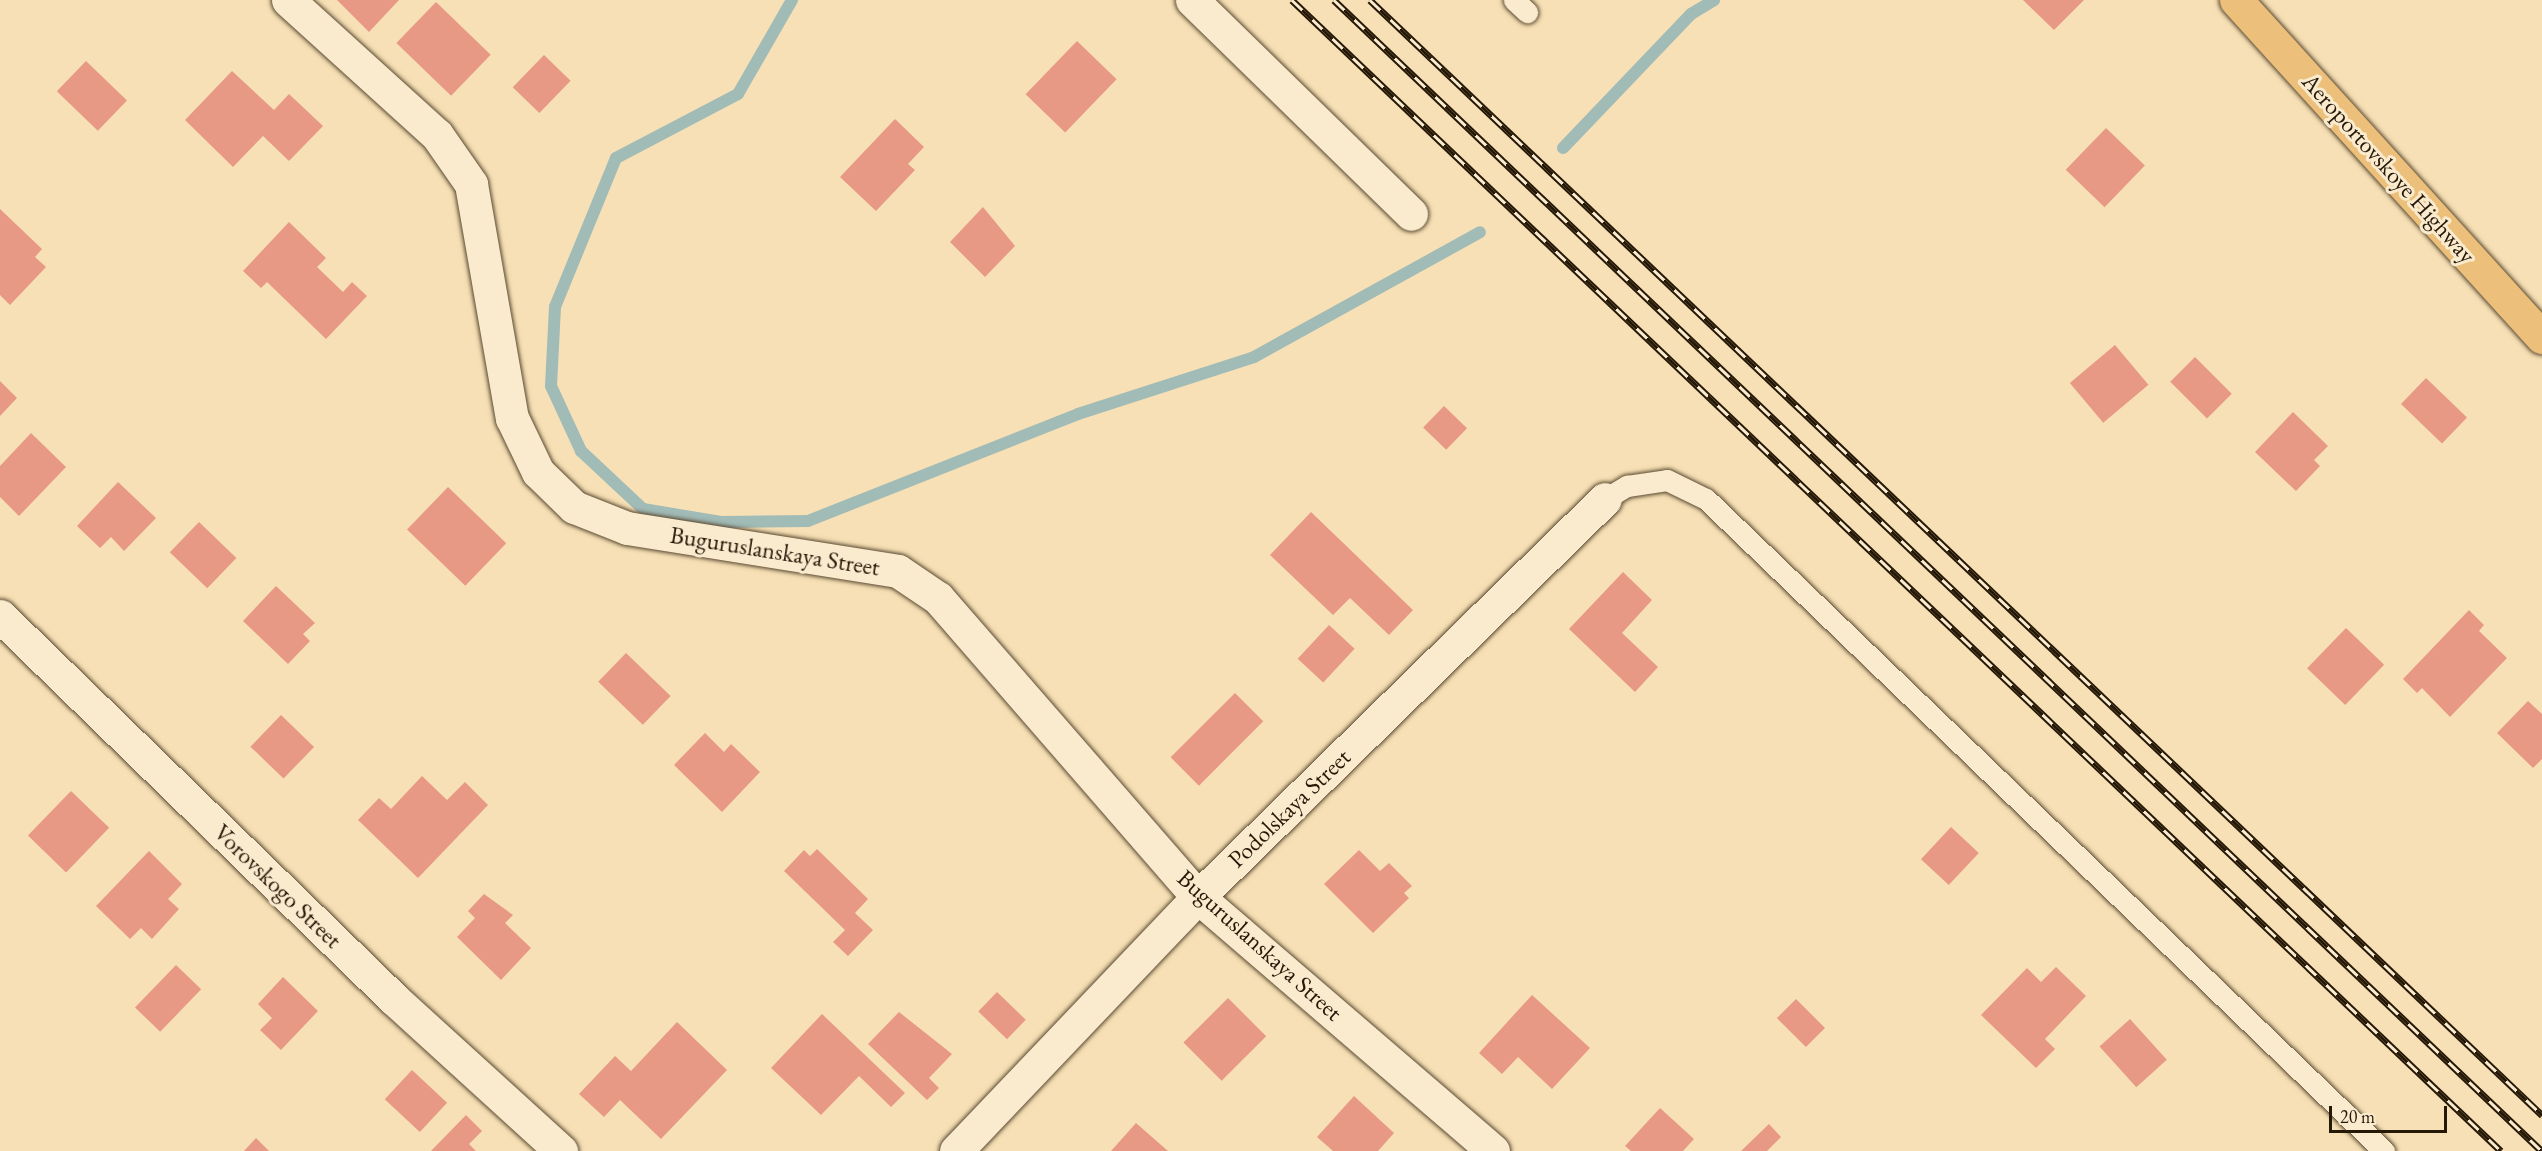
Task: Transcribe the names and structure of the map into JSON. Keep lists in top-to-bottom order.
{
  "streets": {
    "main road": ["Aeroportovskoye Highway"],
    "street": ["Buguruslanskaya Street", "Podolskaya Street", "Vorovskogo Street"]
  },
  "crossings": [
    ["Buguruslanskaya Street", "Podolskaya Street"]
  ],
  "scale_bar": "20 m"
}
